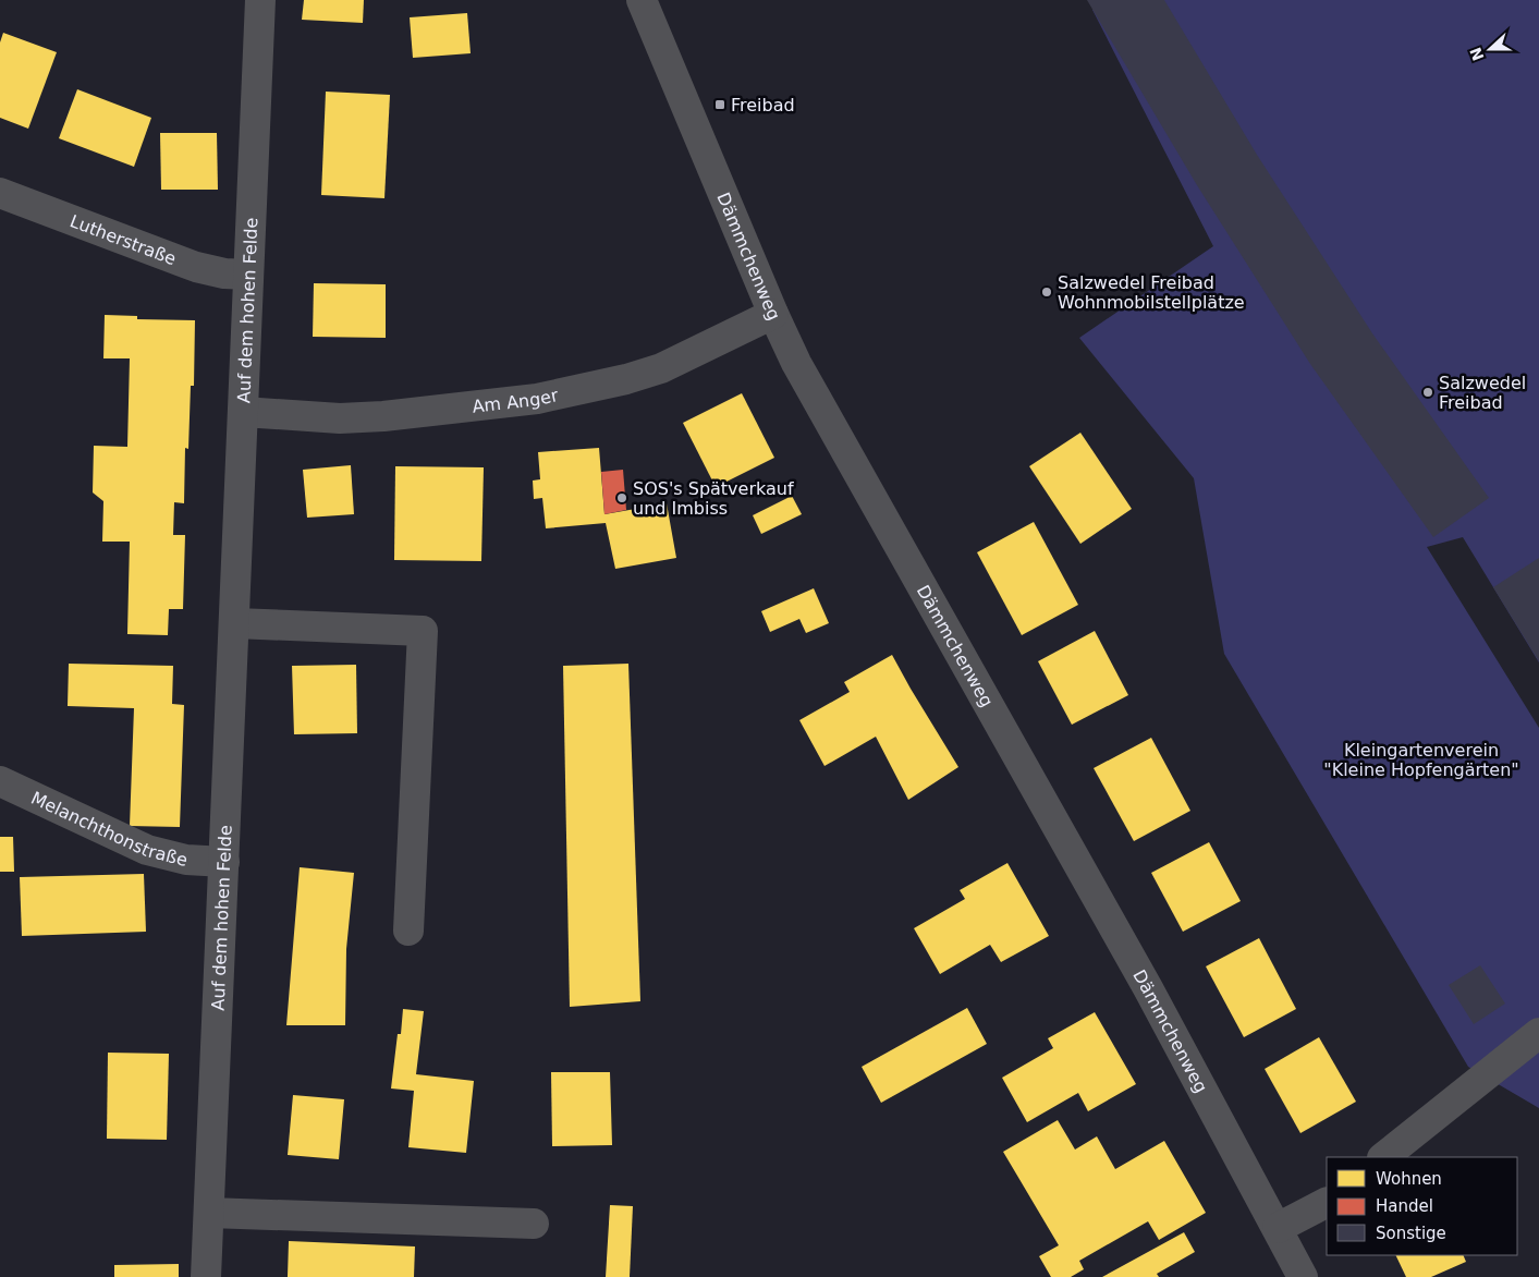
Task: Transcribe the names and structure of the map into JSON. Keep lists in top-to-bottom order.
{
  "streets": {
    "street": [
      "Lutherstraße",
      "Dämmchenweg",
      "Auf dem hohen Felde",
      "Am Anger",
      "Melanchthonstraße"
    ]
  },
  "crossings": [
    ["Lutherstraße", "Auf dem hohen Felde"],
    ["Dämmchenweg", "Am Anger"],
    ["Auf dem hohen Felde", "Am Anger"],
    ["Auf dem hohen Felde", "Melanchthonstraße"]
  ],
  "parks": ["Kleingartenverein \"Kleine Hopfengärten\""],
  "places": {
    "transit": ["Freibad"],
    "other": ["Salzwedel Freibad Wohnmobilstellplätze", "Salzwedel Freibad", "SOS's Spätverkauf und Imbiss"]
  },
  "legend": ["Wohnen", "Handel", "Sonstige"],
  "north": "left"
}
